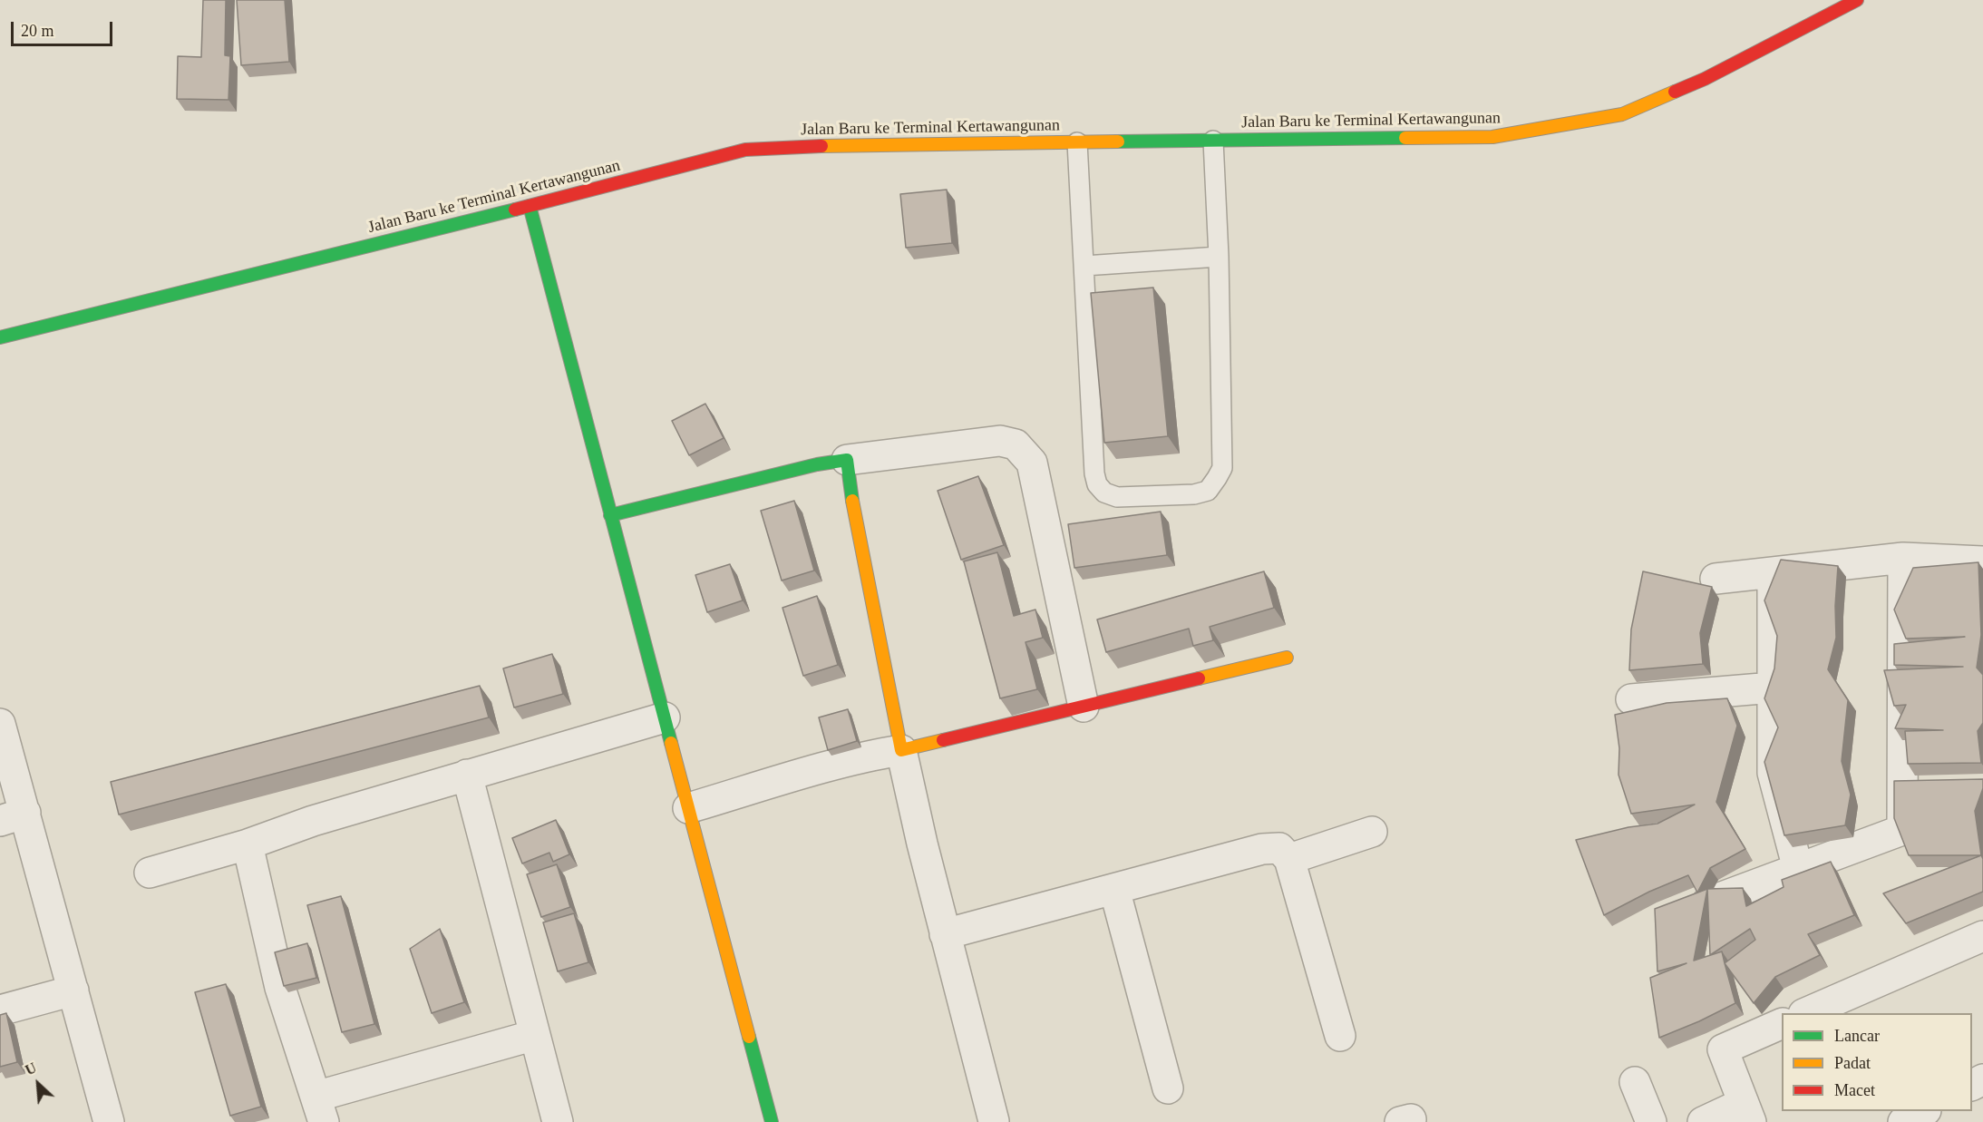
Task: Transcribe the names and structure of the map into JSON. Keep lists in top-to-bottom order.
{
  "streets": {
    "main road": ["Jalan Baru ke Terminal Kertawangunan"]
  },
  "legend": ["Lancar", "Padat", "Macet"],
  "scale_bar": "20 m",
  "north": "top left"
}
